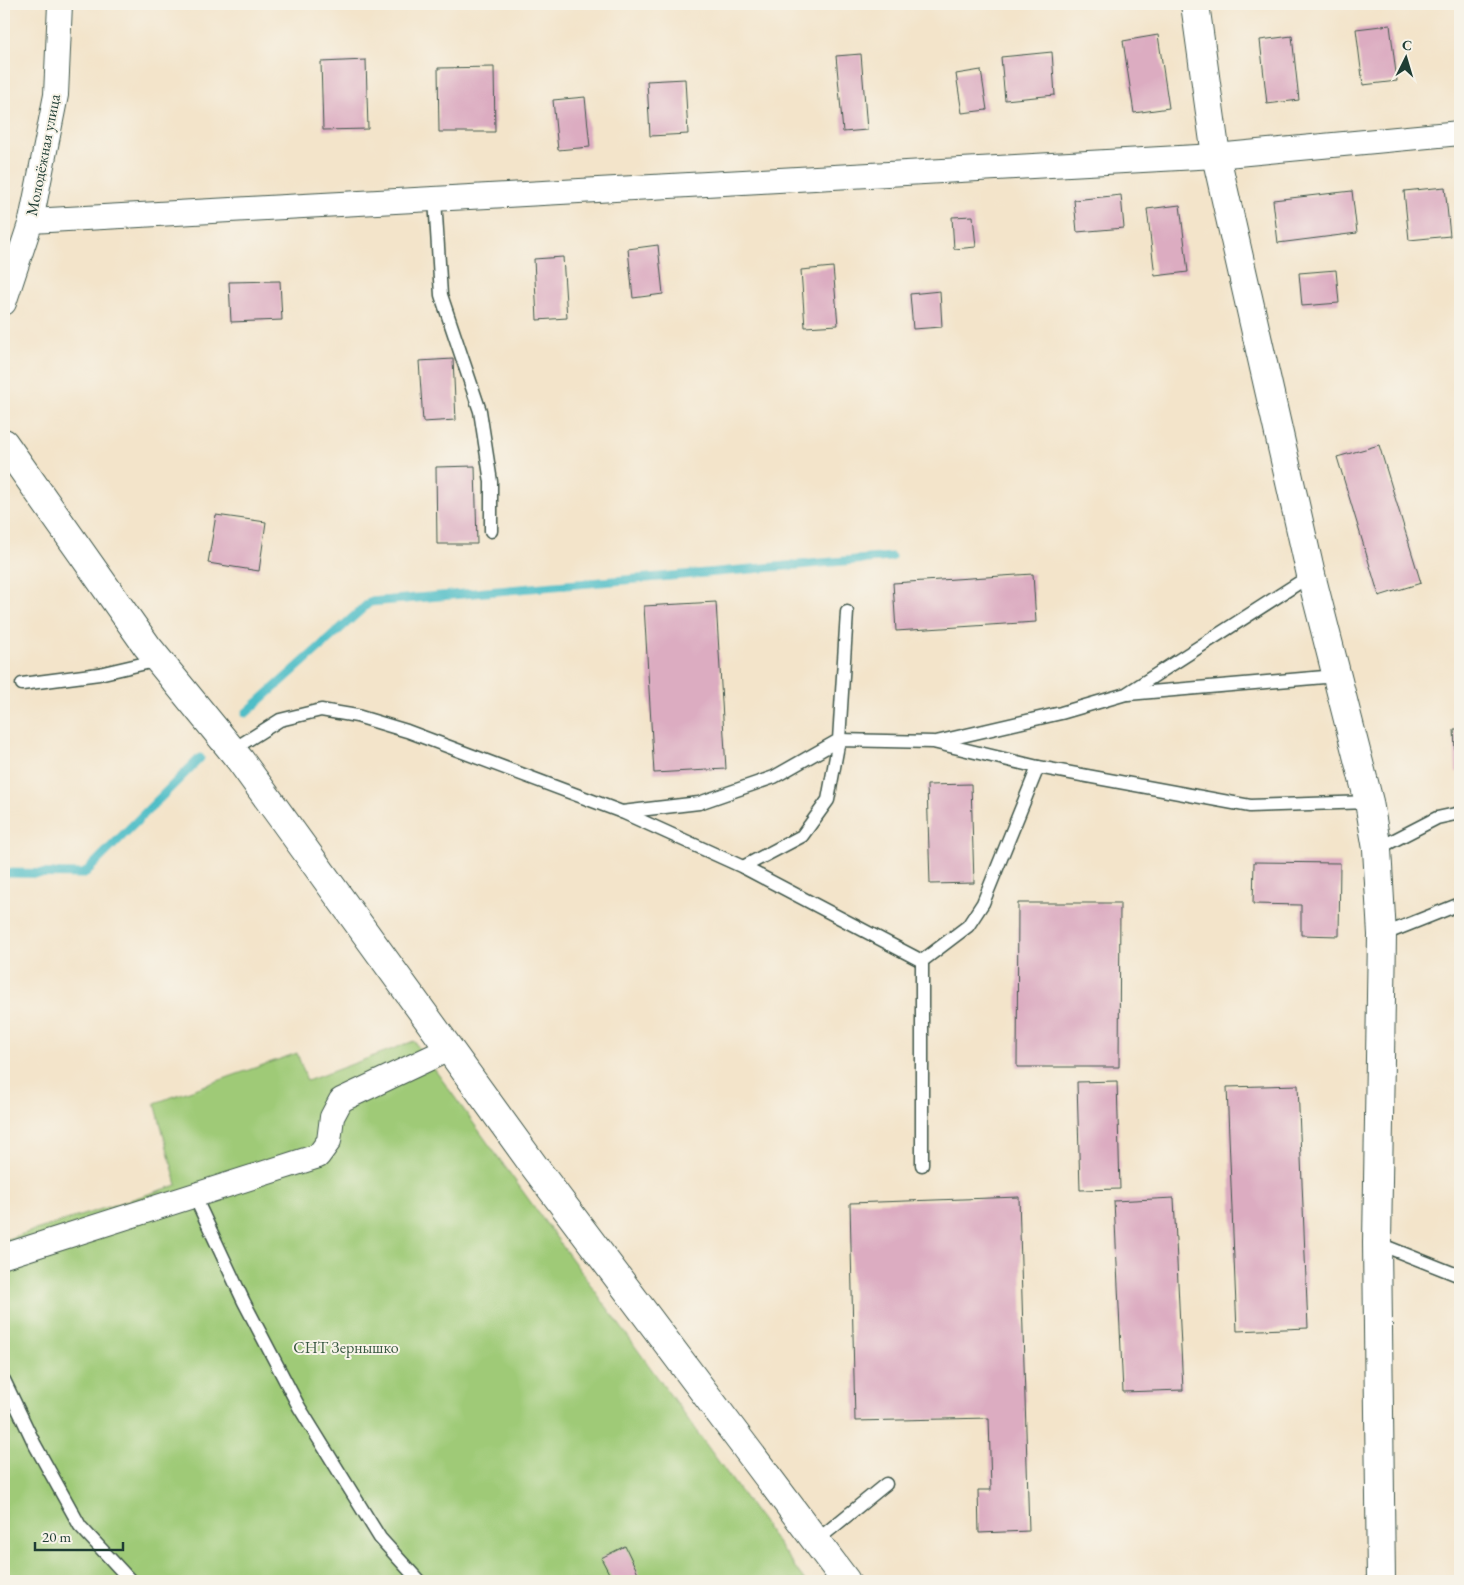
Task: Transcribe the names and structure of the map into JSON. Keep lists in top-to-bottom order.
{
  "streets": {
    "street": ["Молодёжная улица"]
  },
  "parks": ["СНТ Зернышко"],
  "scale_bar": "20 m",
  "north": "top"
}
